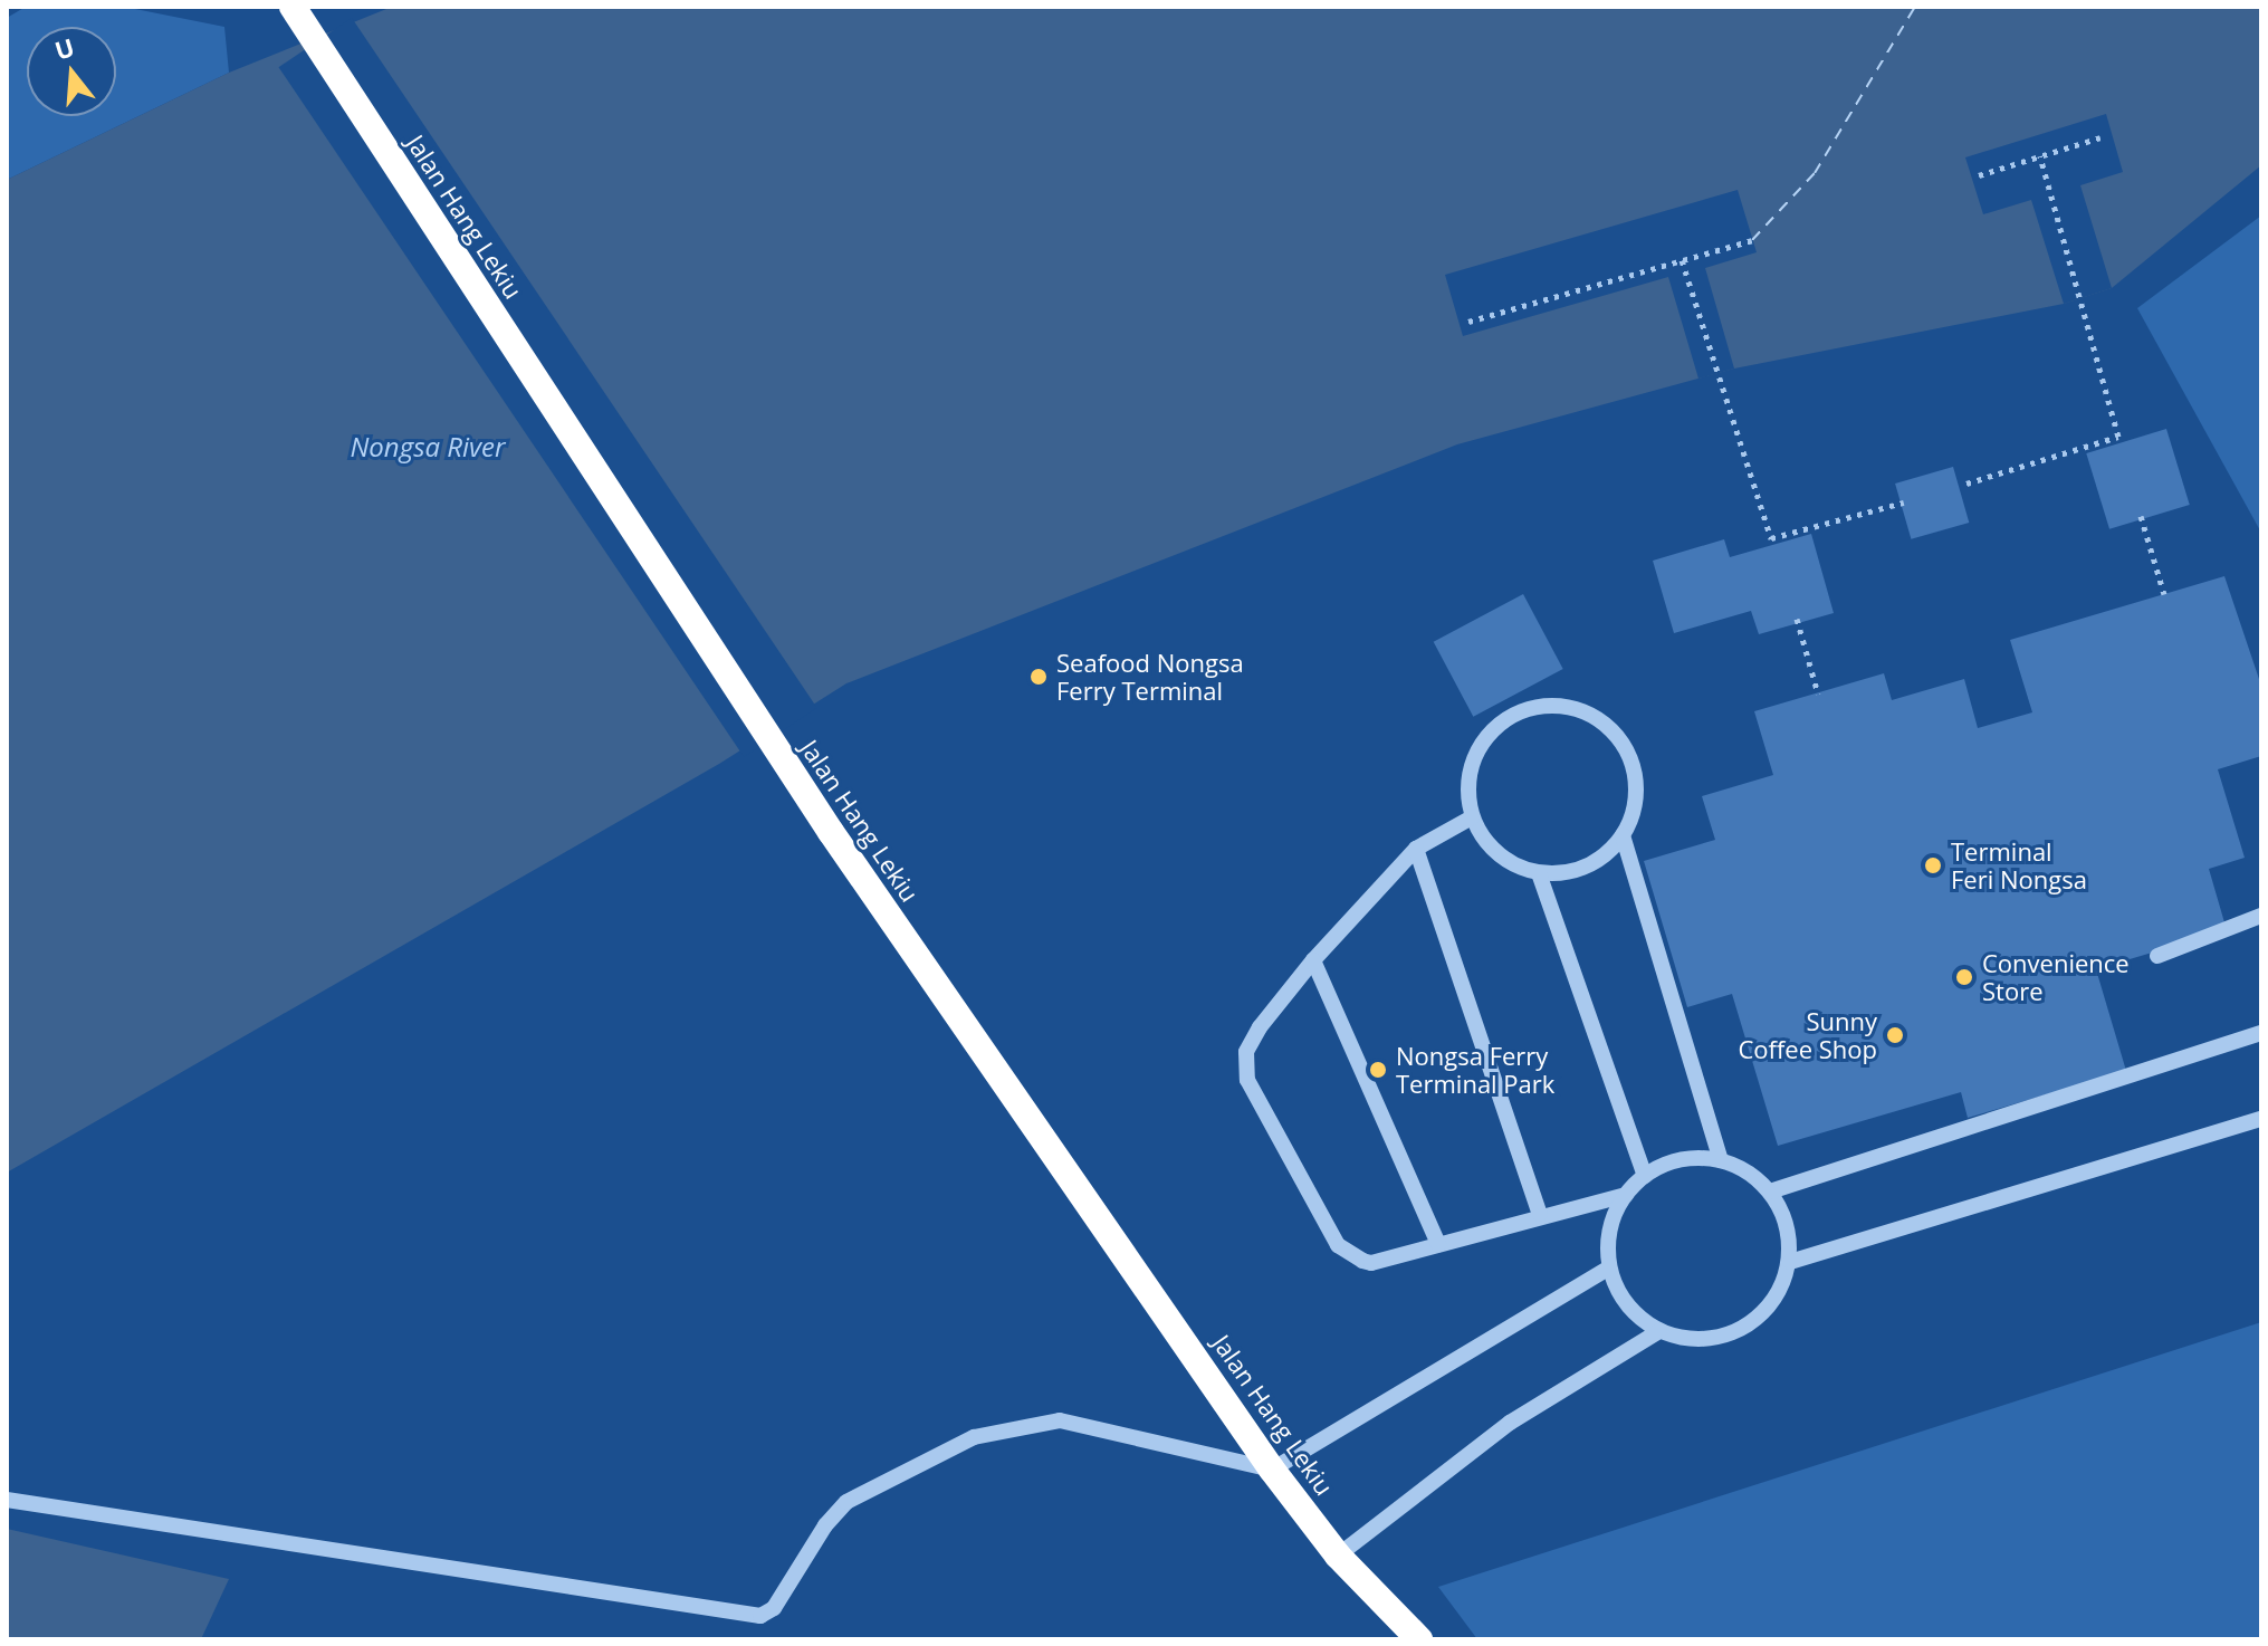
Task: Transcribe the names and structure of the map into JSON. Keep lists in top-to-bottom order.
{
  "streets": {
    "highway": ["Jalan Hang Lekiu"]
  },
  "water": ["Nongsa River"],
  "places": [
    "Seafood Nongsa Ferry Terminal",
    "Terminal Feri Nongsa",
    "Convenience Store",
    "Sunny Coffee Shop",
    "Nongsa Ferry Terminal Park"
  ],
  "north": "top"
}
